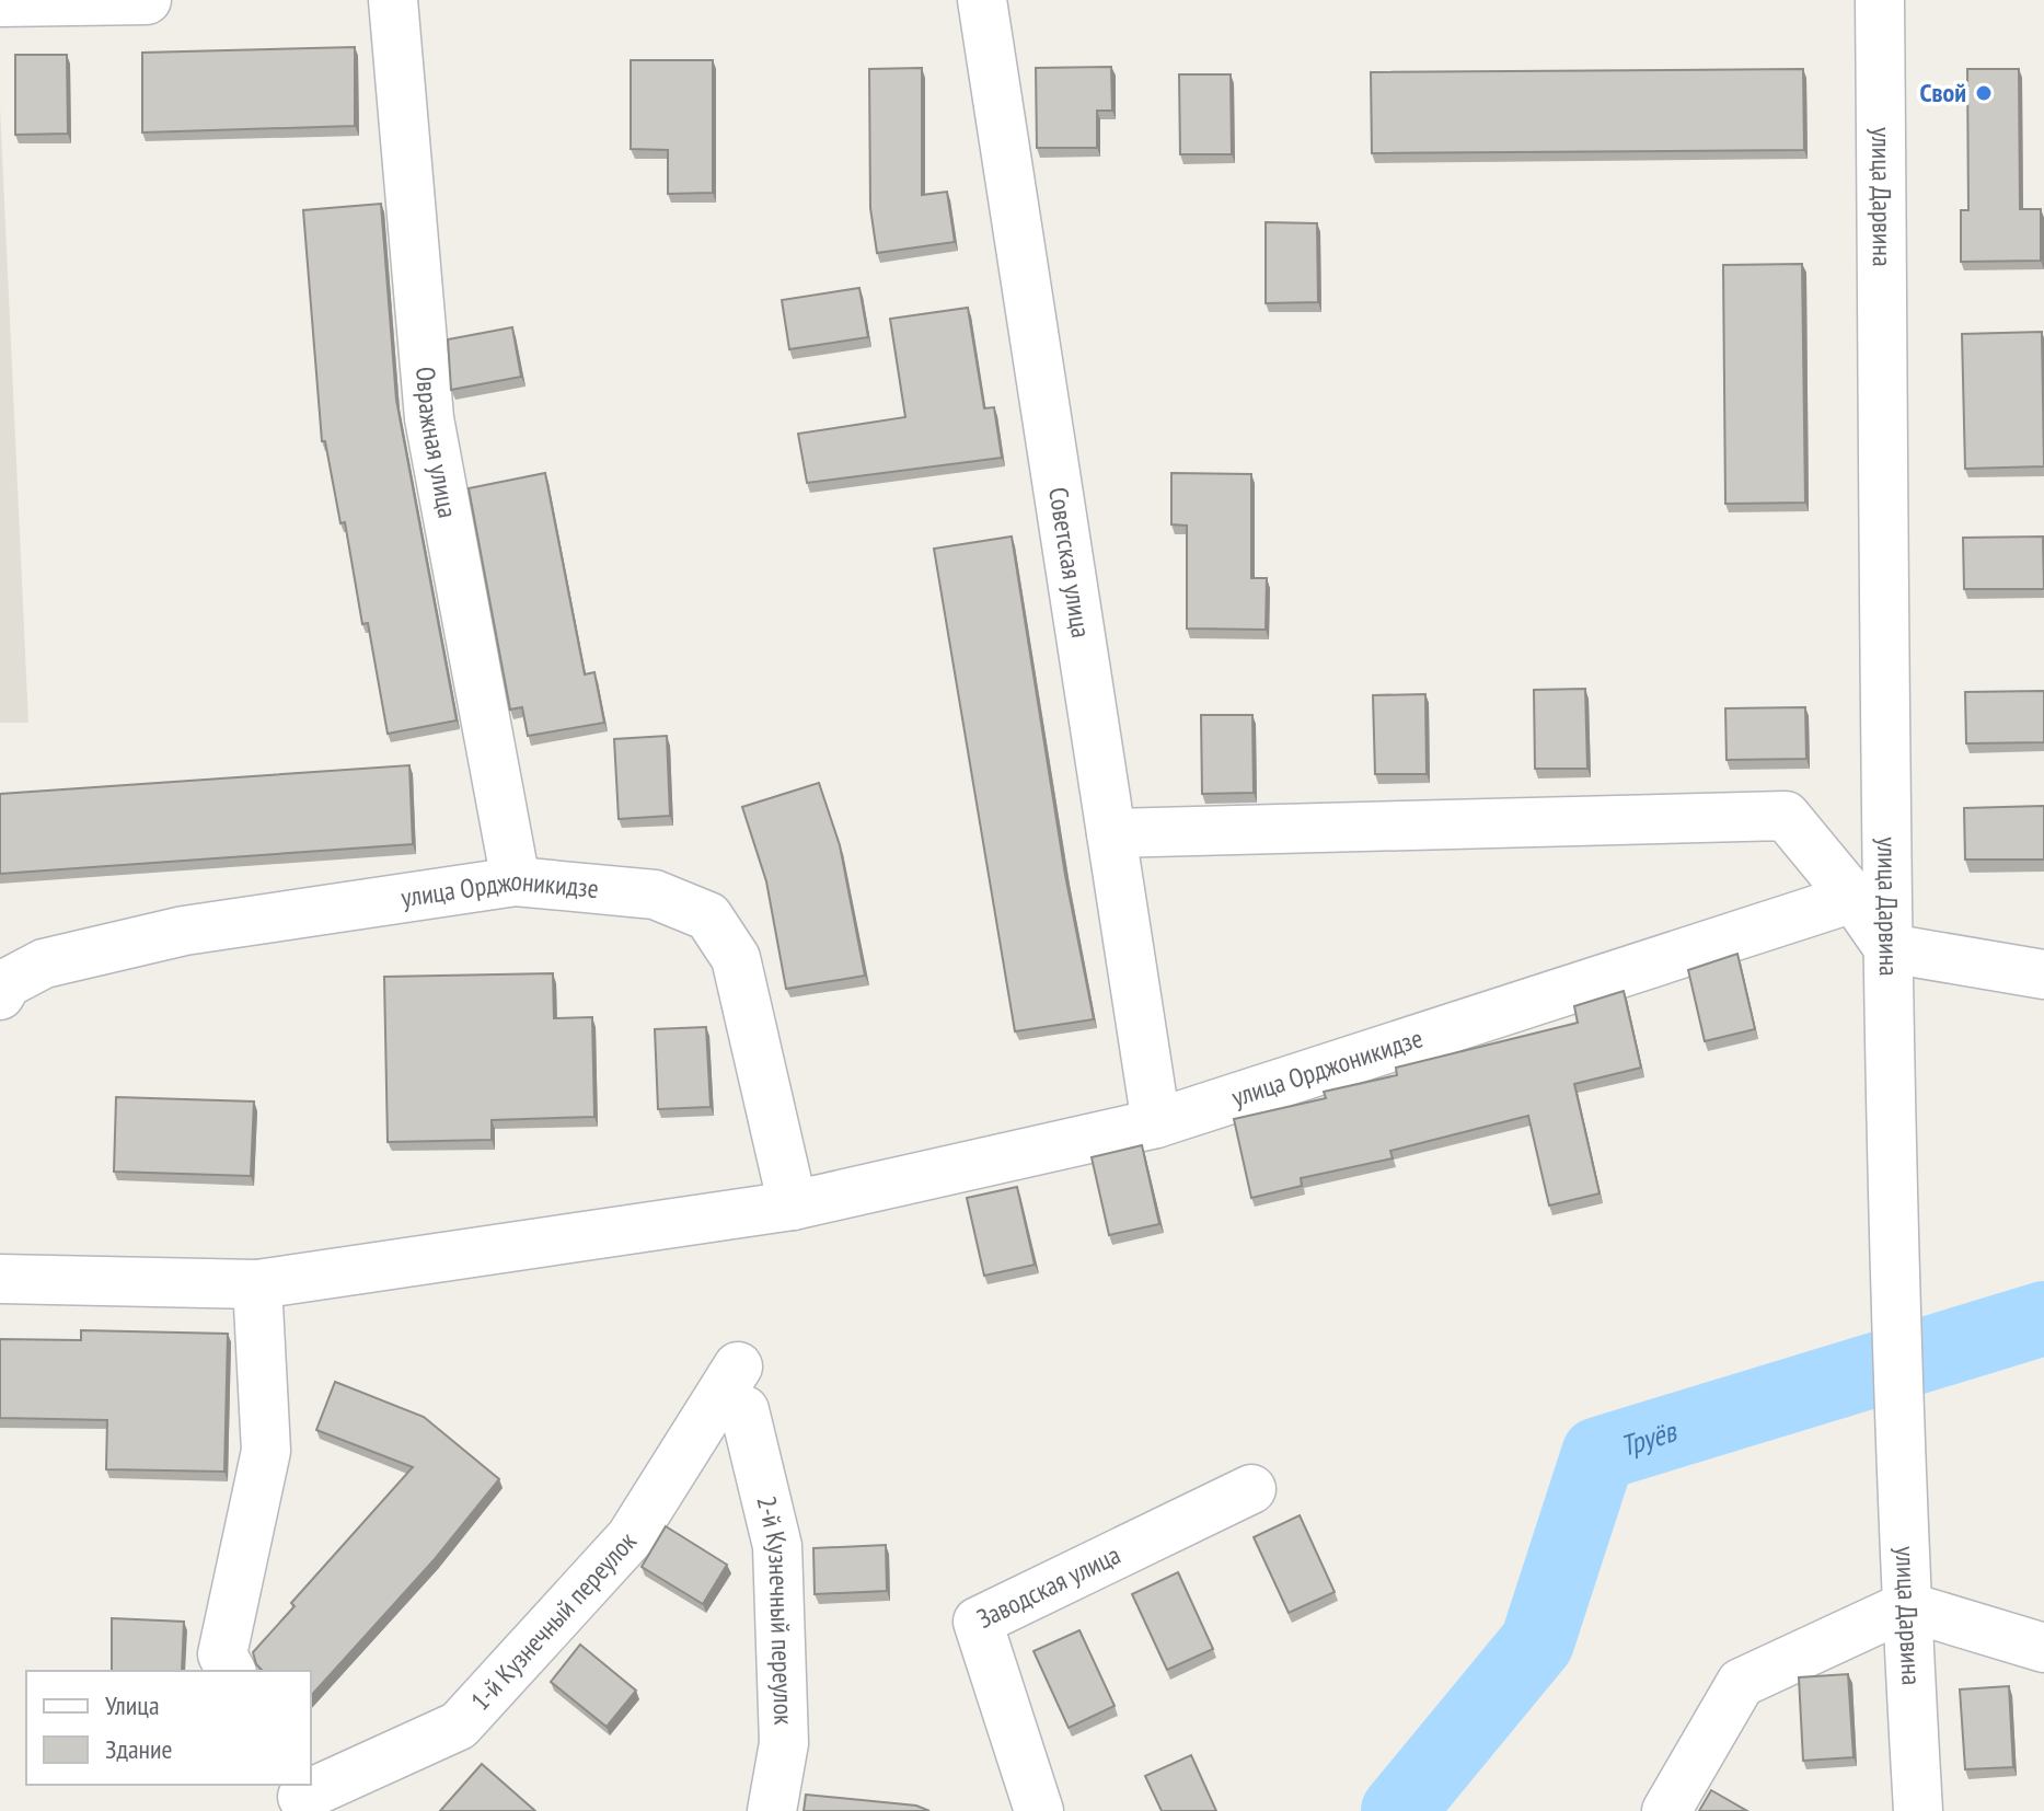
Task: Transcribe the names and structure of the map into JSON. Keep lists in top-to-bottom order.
{
  "streets": {
    "street": [
      "улица Дарвина",
      "Овражная улица",
      "Советская улица",
      "улица Орджоникидзе",
      "Заводская улица",
      "2-й Кузнечный переулок",
      "1-й Кузнечный переулок"
    ]
  },
  "crossings": [
    ["Овражная улица", "улица Орджоникидзе"],
    ["Советская улица", "улица Орджоникидзе"],
    ["2-й Кузнечный переулок", "1-й Кузнечный переулок"]
  ],
  "water": ["Труёв"],
  "places": ["Свой"],
  "legend": ["Улица", "Здание"]
}
